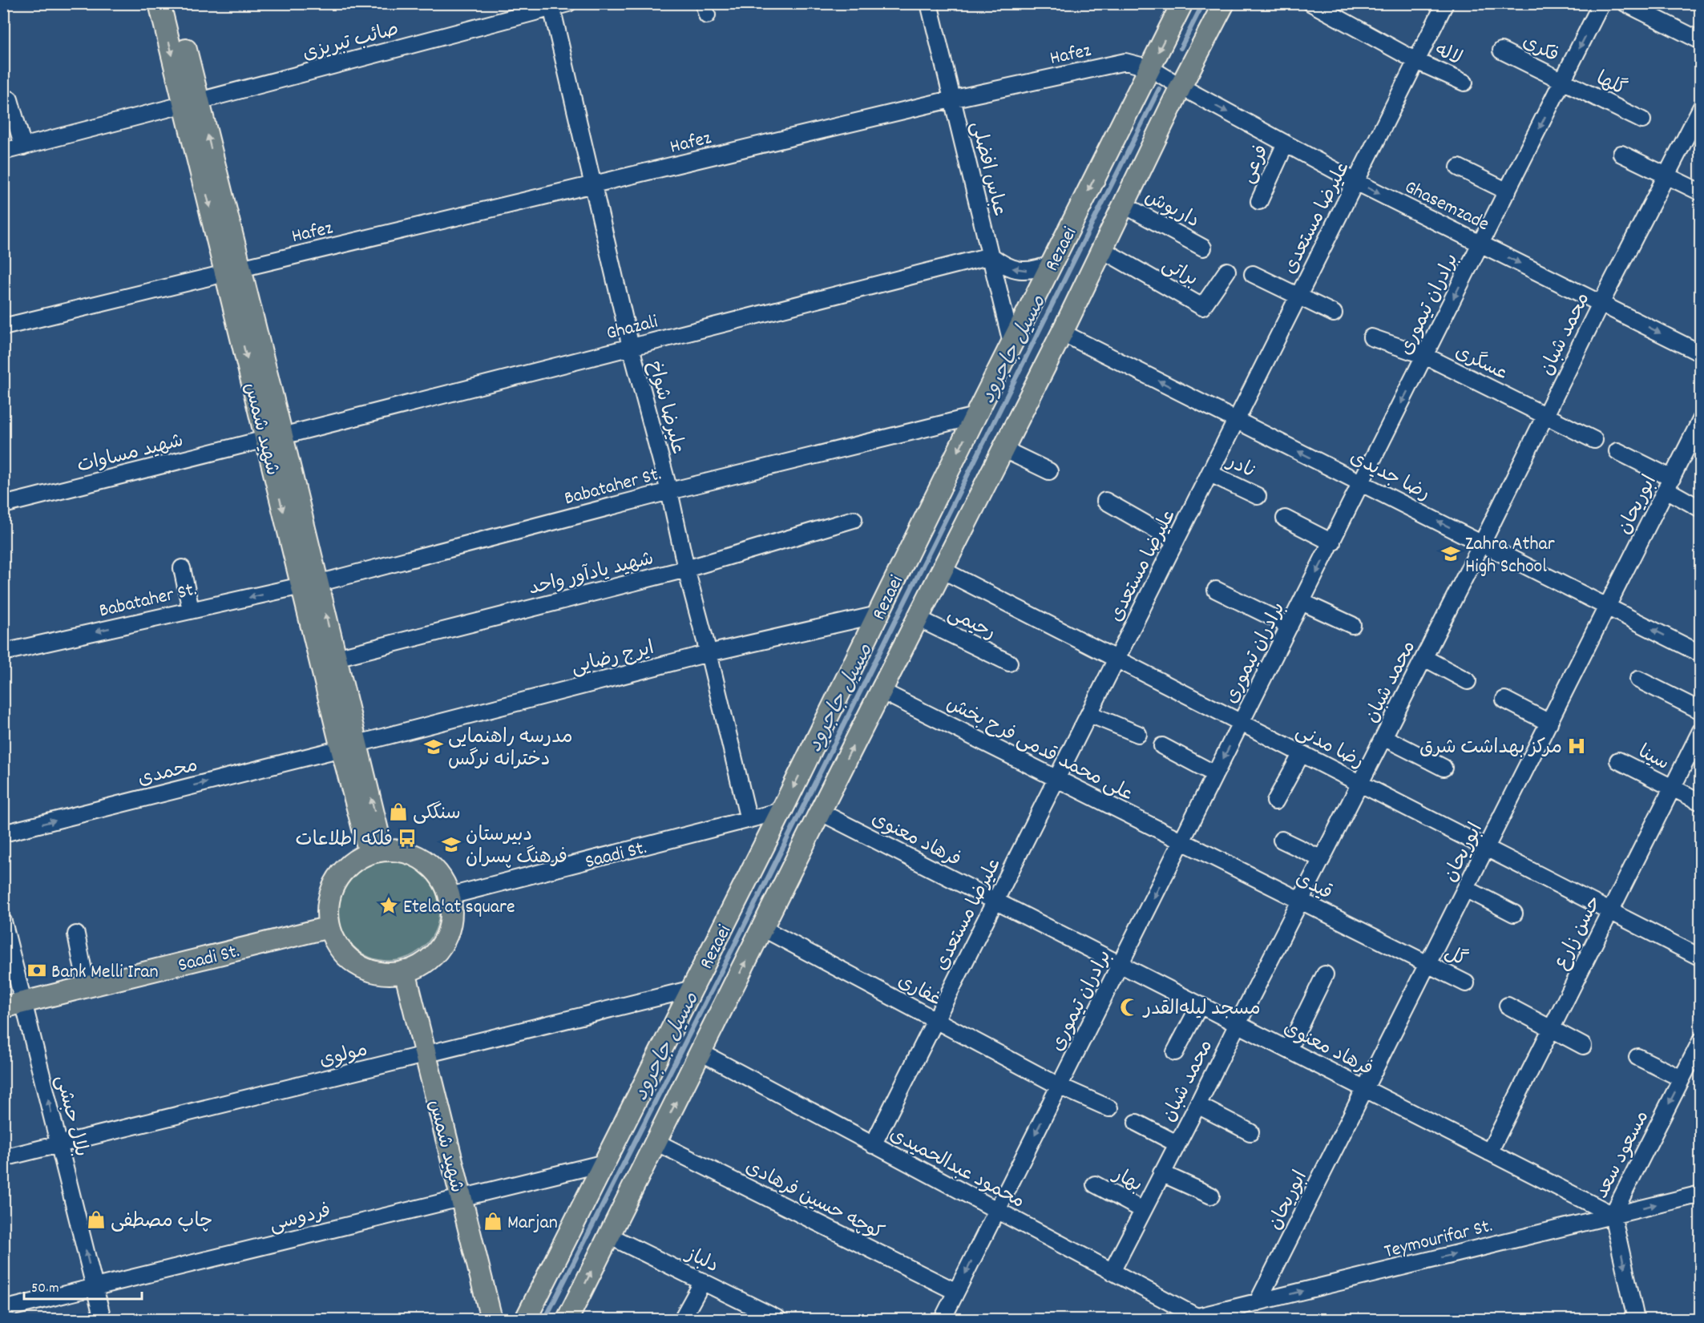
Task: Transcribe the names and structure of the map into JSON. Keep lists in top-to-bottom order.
{
  "streets": {
    "main road": ["Rezaei", "شهید شمس", "Saadi St."],
    "street": [
      "صائب تبریزی",
      "فکری",
      "Hafez",
      "لاله",
      "گلها",
      "فرعی",
      "عباس افضلی",
      "Ghasemzade",
      "داریوش",
      "علیرضا مستعدی",
      "براتی",
      "برادران تیموری",
      "Ghazali",
      "محمد شبان",
      "عسگری",
      "علیرضا شواخ",
      "شهید مساوات",
      "نادر",
      "رضا جدیدی",
      "Babataher St.",
      "ابوریحان",
      "شهید یادآور واحد",
      "رحیمی",
      "ایرج رضایی",
      "رضا مدنی",
      "علی محمد قدمی فرح بخش",
      "سینا",
      "محمدی",
      "فرهاد معنوی",
      "قیدی",
      "حسن زارع",
      "گل",
      "غفاری",
      "مولوی",
      "بلال حبشی",
      "مسعود سعد",
      "محمود عبدالحمیدی",
      "بهار",
      "کوچه حسین فرهادی",
      "فردوسی",
      "Teymourifar St.",
      "دلباز"
    ]
  },
  "crossings": [
    ["صائب تبریزی", "علیرضا شواخ"],
    ["صائب تبریزی", "شهید شمس"],
    ["فکری", "گلها"],
    ["فکری", "برادران تیموری"],
    ["Hafez", "عباس افضلی"],
    ["Hafez", "Ghasemzade"],
    ["Hafez", "Rezaei"],
    ["Hafez", "علیرضا شواخ"],
    ["Hafez", "شهید شمس"],
    ["لاله", "علیرضا مستعدی"],
    ["گلها", "برادران تیموری"],
    ["فرعی", "Ghasemzade"],
    ["عباس افضلی", "Rezaei"],
    ["عباس افضلی", "Ghazali"],
    ["Ghasemzade", "علیرضا مستعدی"],
    ["Ghasemzade", "Rezaei"],
    ["Ghasemzade", "برادران تیموری"],
    ["Ghasemzade", "محمد شبان"],
    ["داریوش", "Rezaei"],
    ["علیرضا مستعدی", "نادر"],
    ["علیرضا مستعدی", "رضا جدیدی"],
    ["علیرضا مستعدی", "رضا مدنی"],
    ["علیرضا مستعدی", "علی محمد قدمی فرح بخش"],
    ["علیرضا مستعدی", "فرهاد معنوی"],
    ["علیرضا مستعدی", "غفاری"],
    ["علیرضا مستعدی", "محمود عبدالحمیدی"],
    ["Rezaei", "براتی"],
    ["Rezaei", "رضا جدیدی"],
    ["Rezaei", "Babataher St."],
    ["Rezaei", "رحیمی"],
    ["Rezaei", "ایرج رضایی"],
    ["Rezaei", "رضا مدنی"],
    ["Rezaei", "علی محمد قدمی فرح بخش"],
    ["Rezaei", "فرهاد معنوی"],
    ["Rezaei", "Saadi St."],
    ["Rezaei", "غفاری"],
    ["Rezaei", "مولوی"],
    ["Rezaei", "محمود عبدالحمیدی"],
    ["Rezaei", "کوچه حسین فرهادی"],
    ["Rezaei", "فردوسی"],
    ["Rezaei", "دلباز"],
    ["برادران تیموری", "عسگری"],
    ["برادران تیموری", "رضا جدیدی"],
    ["برادران تیموری", "رضا مدنی"],
    ["برادران تیموری", "علی محمد قدمی فرح بخش"],
    ["برادران تیموری", "فرهاد معنوی"],
    ["برادران تیموری", "قیدی"],
    ["برادران تیموری", "غفاری"],
    ["برادران تیموری", "محمود عبدالحمیدی"],
    ["برادران تیموری", "کوچه حسین فرهادی"],
    ["Ghazali", "علیرضا شواخ"],
    ["Ghazali", "شهید شمس"],
    ["Ghazali", "شهید مساوات"],
    ["محمد شبان", "عسگری"],
    ["محمد شبان", "رضا جدیدی"],
    ["محمد شبان", "رضا مدنی"],
    ["محمد شبان", "فرهاد معنوی"],
    ["محمد شبان", "قیدی"],
    ["محمد شبان", "محمود عبدالحمیدی"],
    ["محمد شبان", "بهار"],
    ["علیرضا شواخ", "Babataher St."],
    ["علیرضا شواخ", "شهید یادآور واحد"],
    ["علیرضا شواخ", "ایرج رضایی"],
    ["علیرضا شواخ", "Saadi St."],
    ["شهید شمس", "شهید مساوات"],
    ["شهید شمس", "Babataher St."],
    ["شهید شمس", "شهید یادآور واحد"],
    ["شهید شمس", "ایرج رضایی"],
    ["شهید شمس", "محمدی"],
    ["شهید شمس", "Saadi St."],
    ["شهید شمس", "مولوی"],
    ["شهید شمس", "فردوسی"],
    ["رضا جدیدی", "ابوریحان"],
    ["ابوریحان", "رضا مدنی"],
    ["ابوریحان", "فرهاد معنوی"],
    ["ابوریحان", "قیدی"],
    ["ابوریحان", "گل"],
    ["ابوریحان", "Teymourifar St."],
    ["ایرج رضایی", "محمدی"],
    ["رضا مدنی", "حسن زارع"],
    ["علی محمد قدمی فرح بخش", "قیدی"],
    ["سینا", "حسن زارع"],
    ["فرهاد معنوی", "حسن زارع"],
    ["فرهاد معنوی", "مسعود سعد"],
    ["فرهاد معنوی", "Teymourifar St."],
    ["Saadi St.", "بلال حبشی"],
    ["قیدی", "گل"],
    ["مولوی", "بلال حبشی"],
    ["بلال حبشی", "فردوسی"],
    ["مسعود سعد", "Teymourifar St."],
    ["محمود عبدالحمیدی", "Teymourifar St."]
  ],
  "one_way": [
    "Ghasemzade",
    "برادران تیموری",
    "محمدی",
    "بلال حبشی",
    "مسعود سعد",
    "Teymourifar St."
  ],
  "water": ["مسیل جاجرود"],
  "places": {
    "school or university": ["Zahra Athar High School", "مدرسه راهنمایی دخترانه نرگس", "دبیرستان فرهنگ پسران"],
    "hospital": ["مرکز بهداشت شرق"],
    "shop": ["سنگکی", "چاپ مصطفی", "Marjan"],
    "bus stop": ["فلکه اطلاعات"],
    "place": ["Etela'at square"],
    "bank": ["Bank Melli Iran"],
    "mosque": ["مسجد لیله‌القدر"]
  },
  "scale_bar": "50 m"
}
